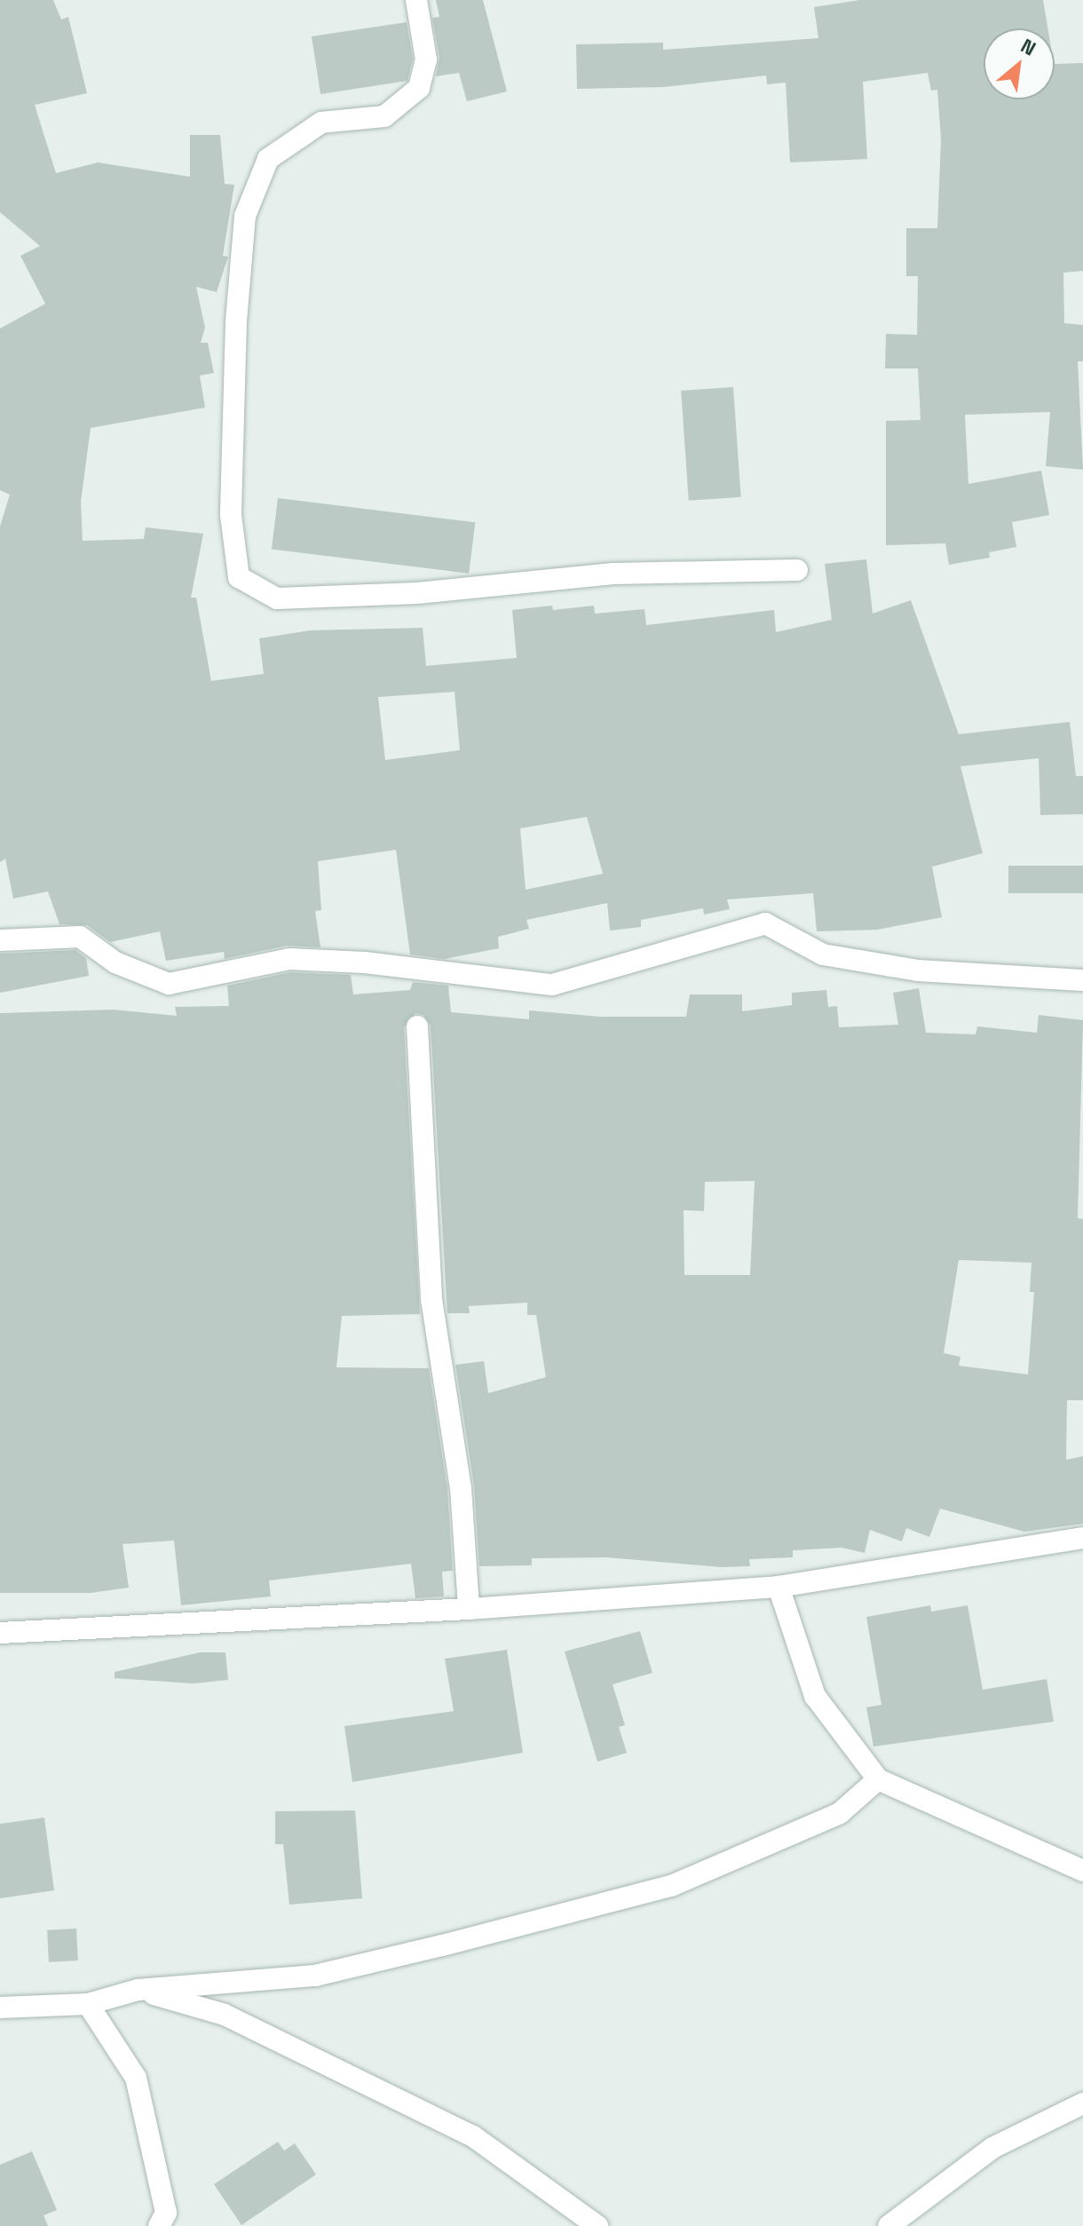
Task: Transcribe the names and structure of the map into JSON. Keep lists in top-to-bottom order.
{
  "north": "top right"
}
